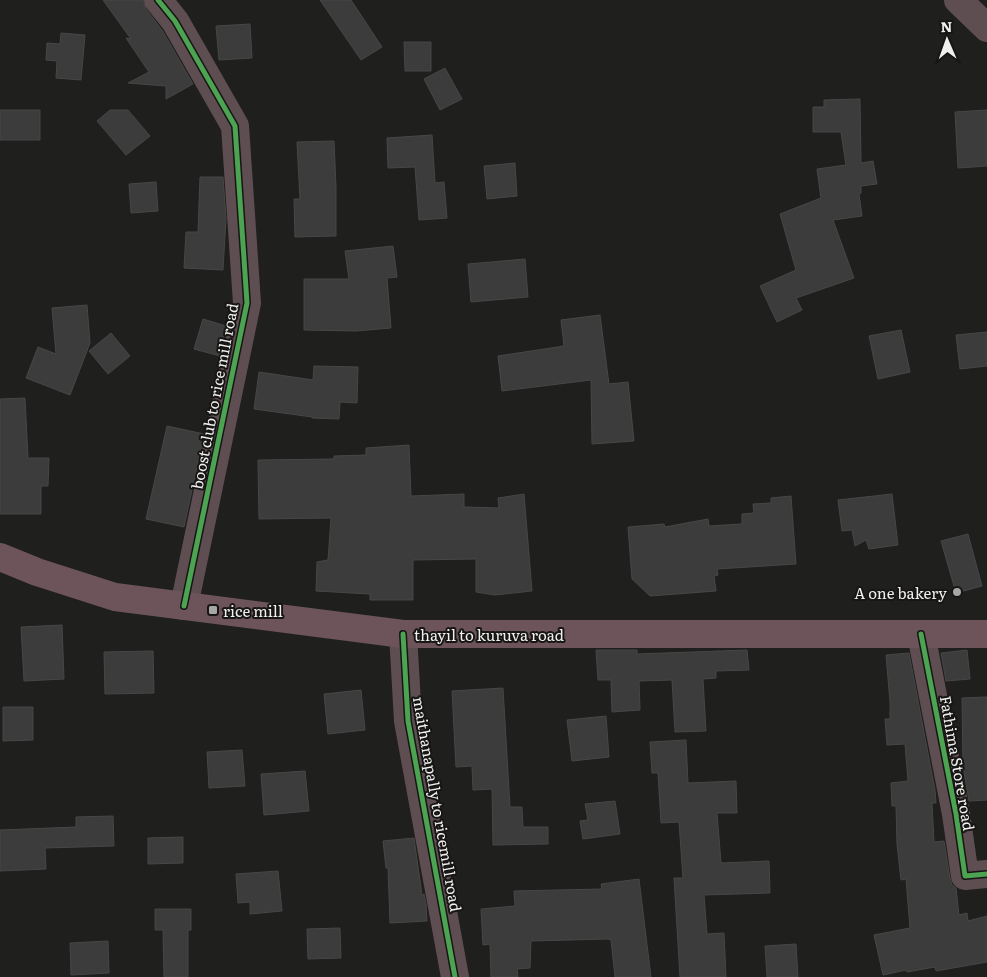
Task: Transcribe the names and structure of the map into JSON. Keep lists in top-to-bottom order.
{
  "streets": {
    "main road": ["thayil to kuruva road"],
    "street": ["boost club to rice mill road", "Fathima Store road", "maithanapally to ricemill road"]
  },
  "crossings": [
    ["boost club to rice mill road", "thayil to kuruva road"],
    ["thayil to kuruva road", "Fathima Store road"],
    ["thayil to kuruva road", "maithanapally to ricemill road"]
  ],
  "places": {
    "other": ["A one bakery"],
    "transit": ["rice mill"]
  },
  "north": "top"
}
